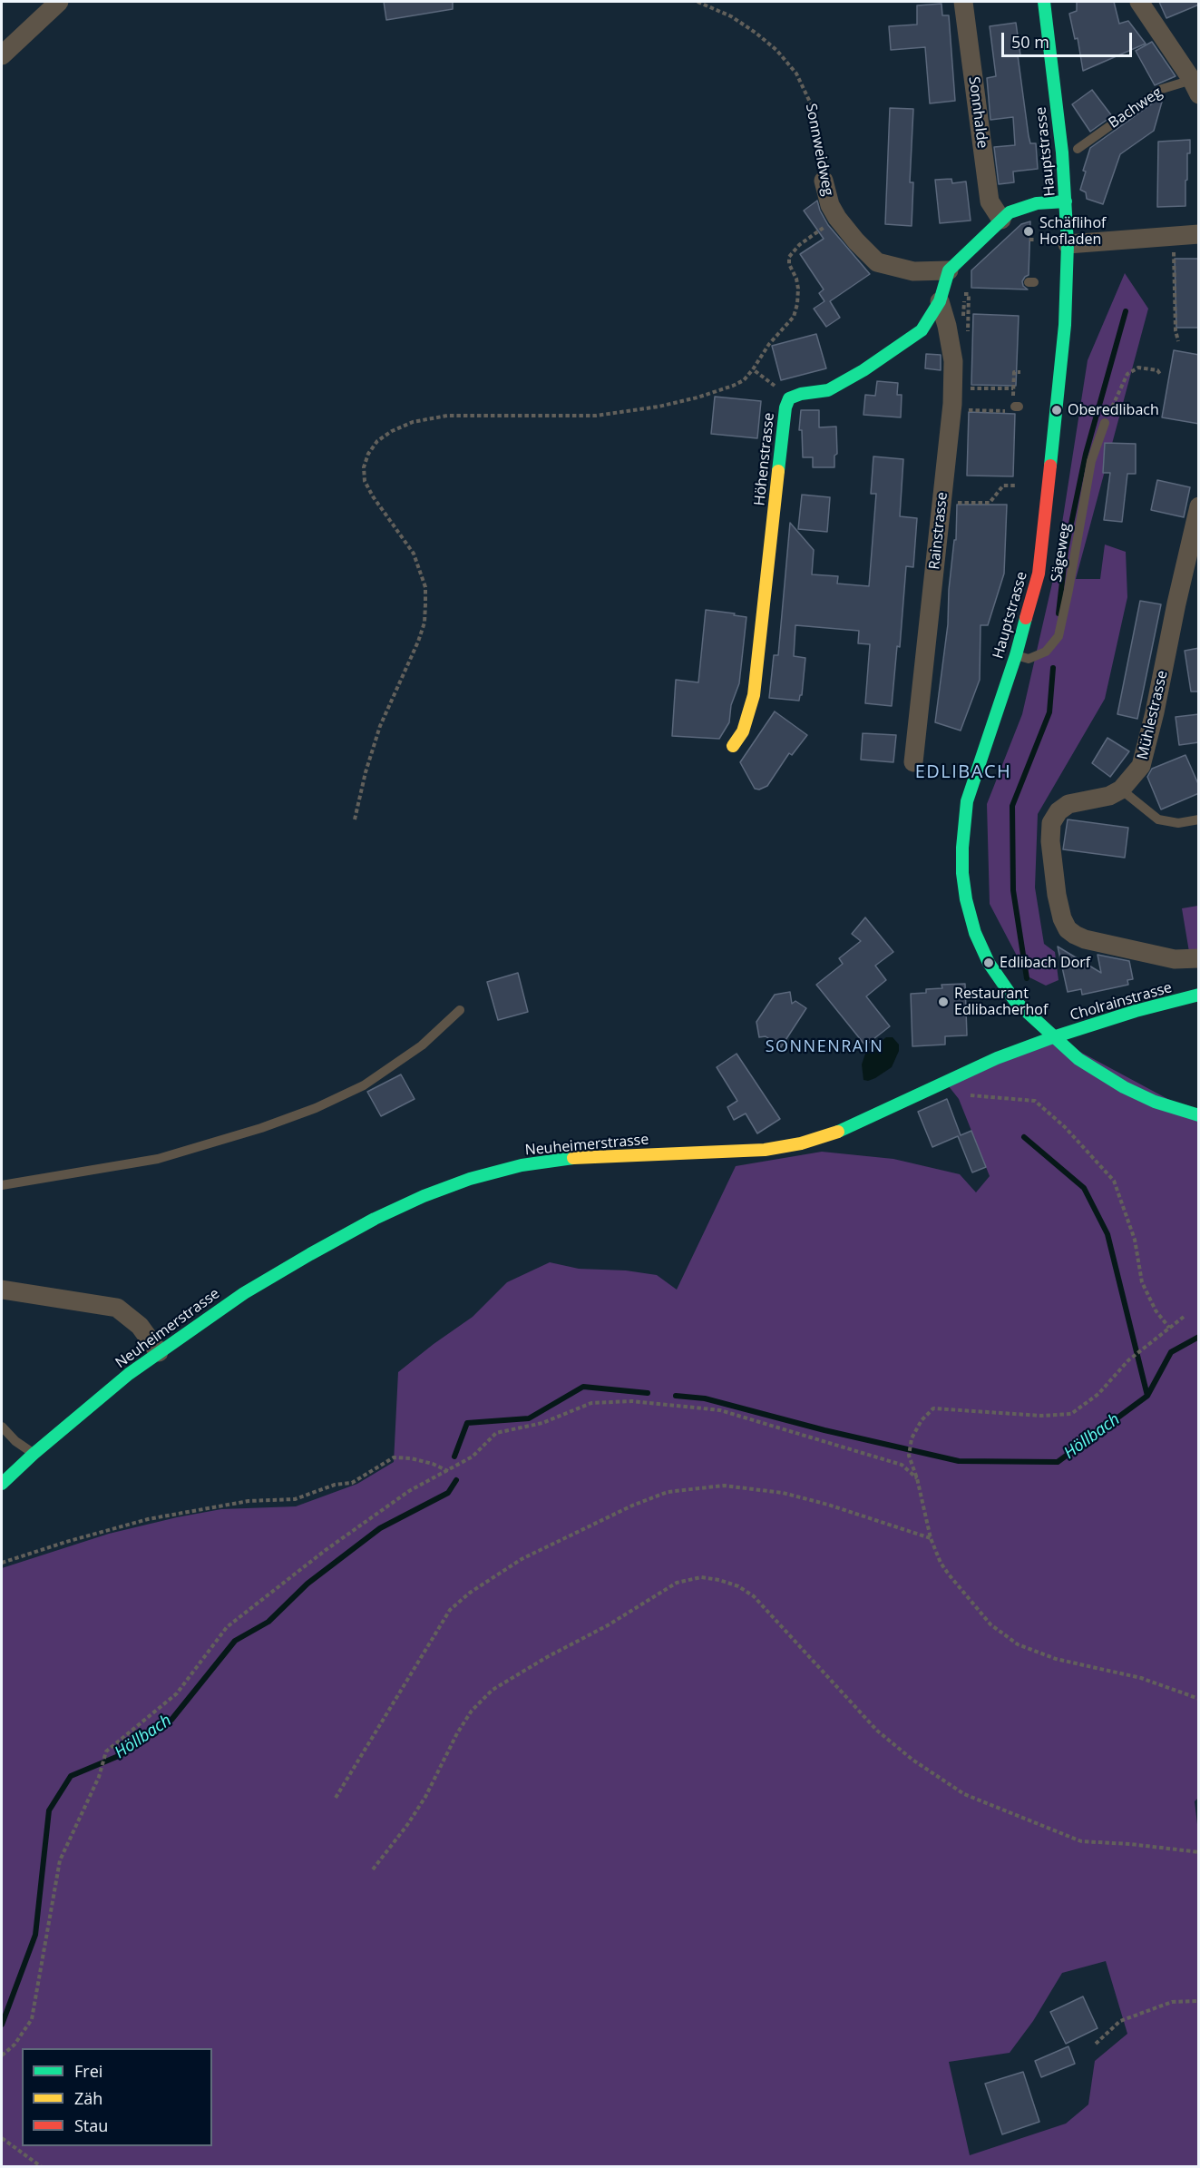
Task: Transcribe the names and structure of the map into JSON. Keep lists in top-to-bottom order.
{
  "streets": {
    "street": [
      "Sonnhalde",
      "Sonnweidweg",
      "Hauptstrasse",
      "Höhenstrasse",
      "Rainstrasse",
      "Mühlestrasse",
      "Cholrainstrasse",
      "Neuheimerstrasse"
    ],
    "lane": ["Bachweg", "Sägeweg"]
  },
  "crossings": [
    ["Sonnhalde", "Höhenstrasse"],
    ["Sonnweidweg", "Höhenstrasse"],
    ["Hauptstrasse", "Höhenstrasse"],
    ["Hauptstrasse", "Sägeweg"],
    ["Hauptstrasse", "Cholrainstrasse"],
    ["Hauptstrasse", "Neuheimerstrasse"],
    ["Höhenstrasse", "Rainstrasse"],
    ["Cholrainstrasse", "Neuheimerstrasse"]
  ],
  "districts": ["EDLIBACH", "SONNENRAIN"],
  "water": ["Höllbach"],
  "places": [
    "Schäflihof Hofladen",
    "Oberedlibach",
    "Edlibach Dorf",
    "Restaurant Edlibacherhof"
  ],
  "legend": ["Frei", "Zäh", "Stau"],
  "scale_bar": "50 m"
}
